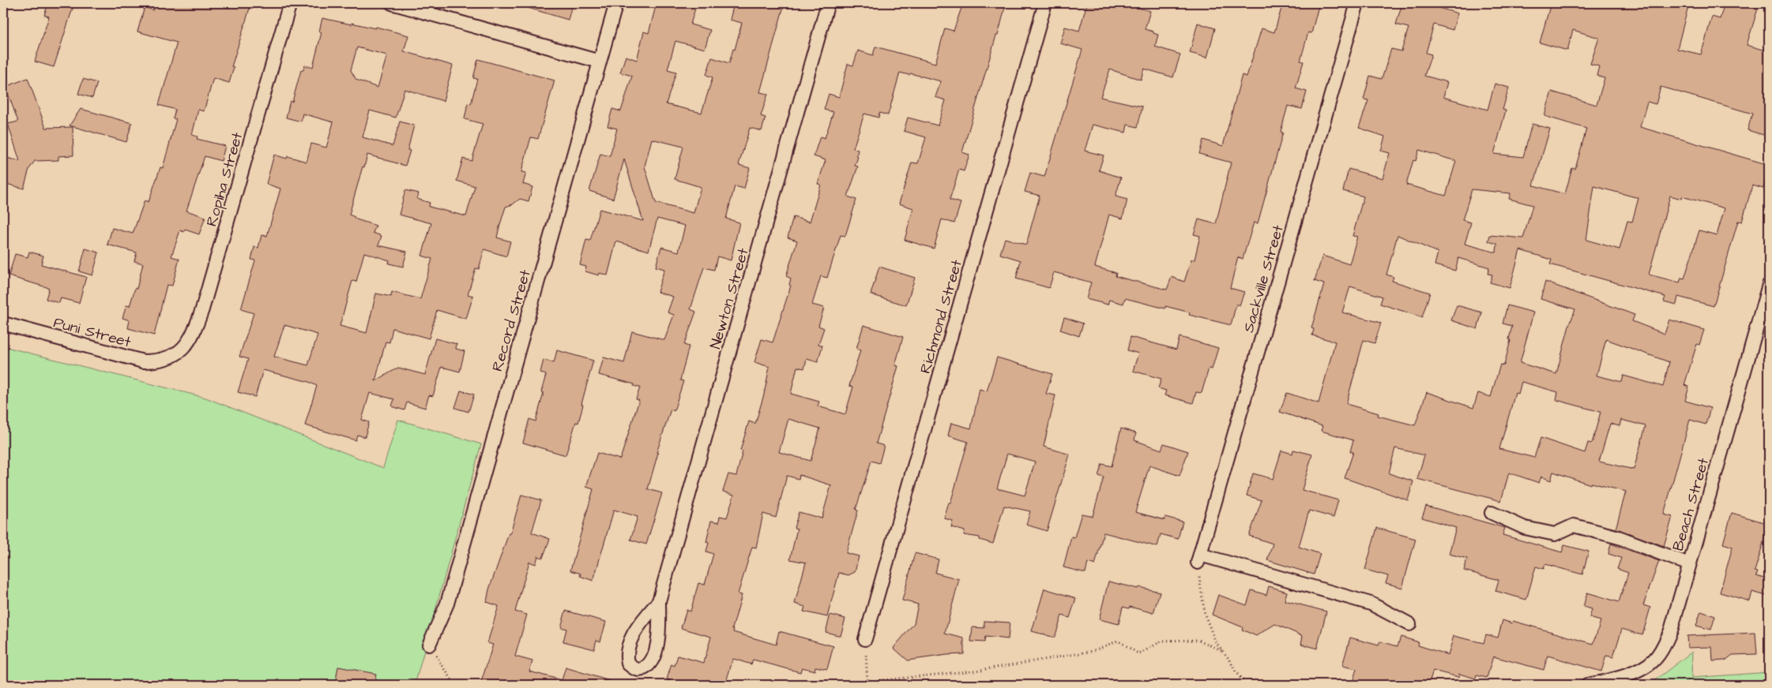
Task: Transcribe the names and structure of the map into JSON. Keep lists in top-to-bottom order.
{
  "streets": {
    "street": [
      "Ropiha Street",
      "Sackville Street",
      "Newton Street",
      "Richmond Street",
      "Record Street",
      "Puni Street",
      "Beach Street"
    ]
  },
  "crossings": [
    ["Ropiha Street", "Puni Street"]
  ]
}
